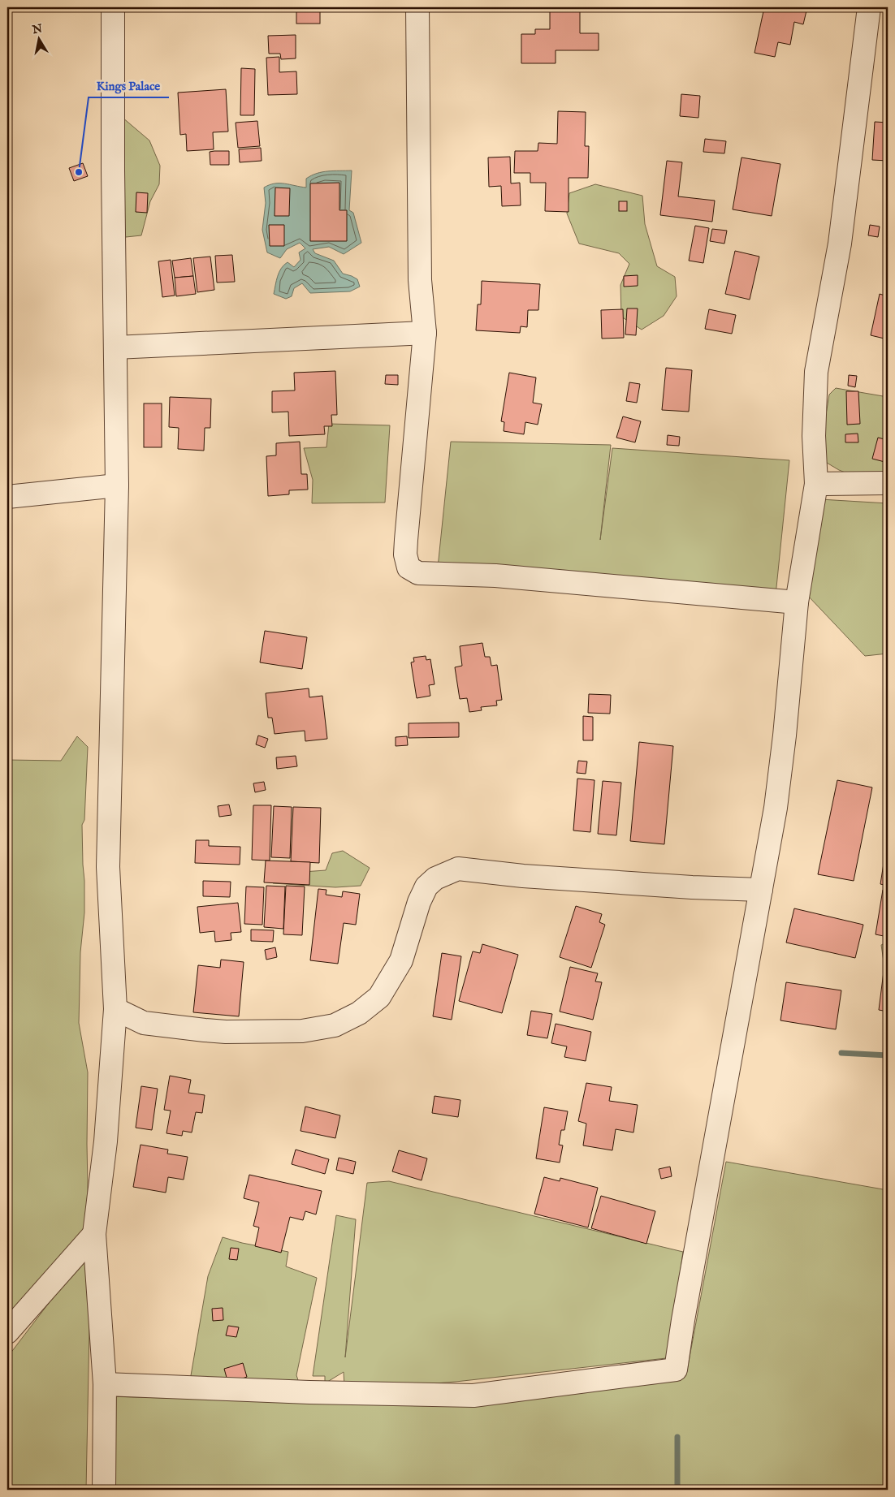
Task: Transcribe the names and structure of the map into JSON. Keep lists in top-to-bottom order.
{
  "places": ["Kings Palace"],
  "north": "top"
}
